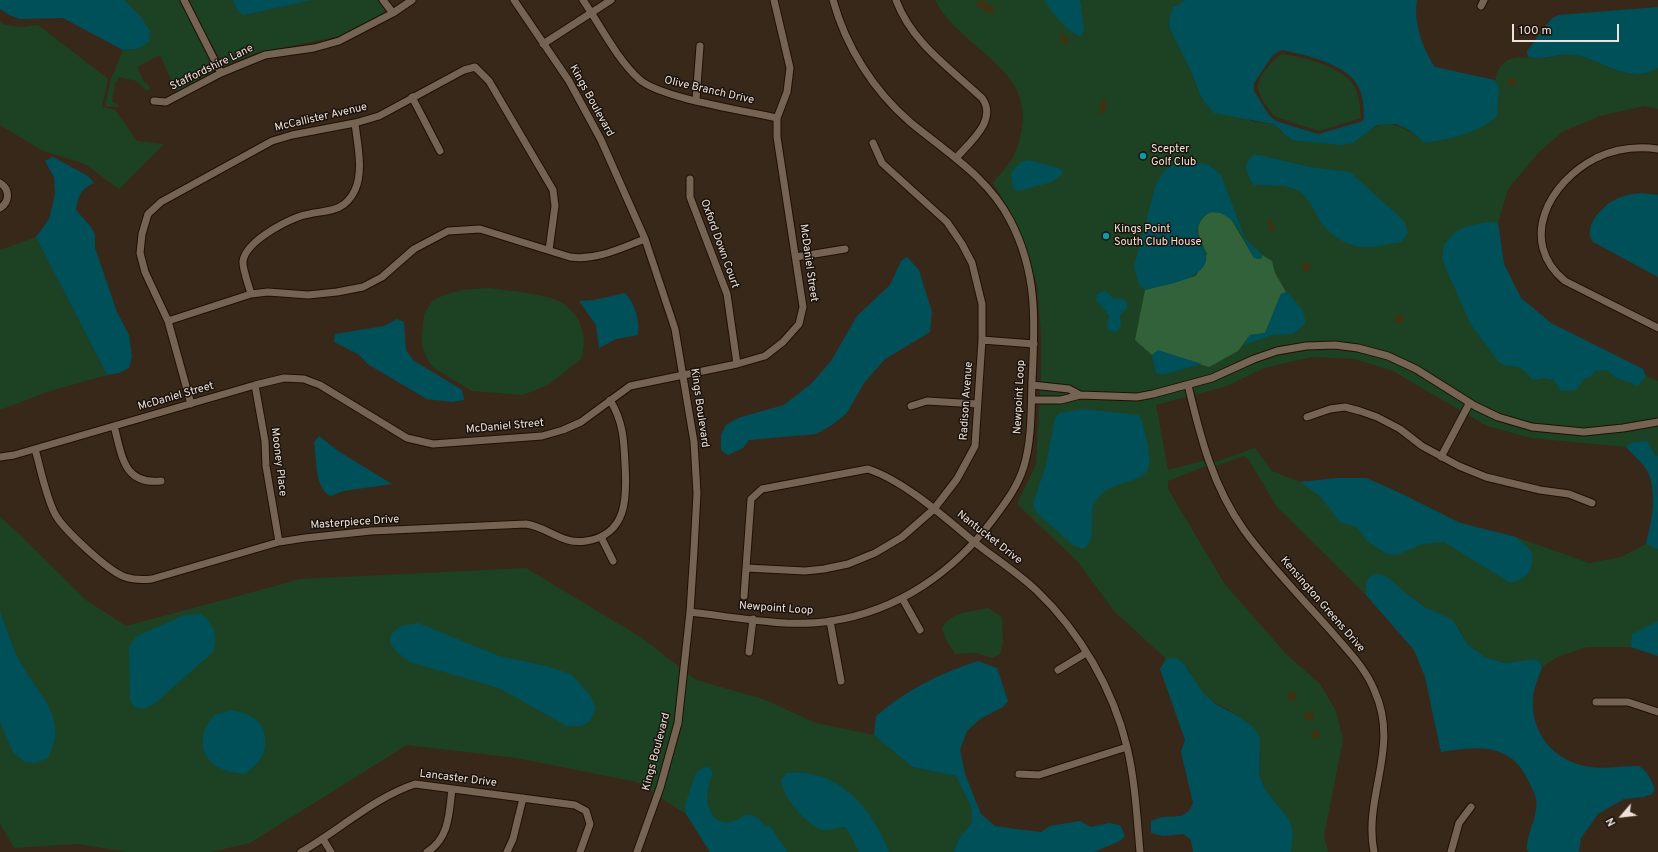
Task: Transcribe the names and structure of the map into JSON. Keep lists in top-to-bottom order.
{
  "streets": {
    "street": [
      "Staffordshire Lane",
      "Olive Branch Drive",
      "Kings Boulevard",
      "McCallister Avenue",
      "Oxford Down Court",
      "McDaniel Street",
      "Newpoint Loop",
      "Radison Avenue",
      "Mooney Place",
      "Masterpiece Drive",
      "Nantucket Drive",
      "Kensington Greens Drive",
      "Lancaster Drive"
    ]
  },
  "crossings": [
    ["Olive Branch Drive", "McDaniel Street"],
    ["Kings Boulevard", "McDaniel Street"],
    ["Kings Boulevard", "Newpoint Loop"],
    ["McCallister Avenue", "McDaniel Street"],
    ["Oxford Down Court", "McDaniel Street"],
    ["McDaniel Street", "Mooney Place"],
    ["McDaniel Street", "Masterpiece Drive"],
    ["Newpoint Loop", "Nantucket Drive"],
    ["Radison Avenue", "Nantucket Drive"],
    ["Mooney Place", "Masterpiece Drive"]
  ],
  "places": ["Scepter Golf Club", "Kings Point South Club House"],
  "scale_bar": "100 m",
  "north": "bottom left"
}
